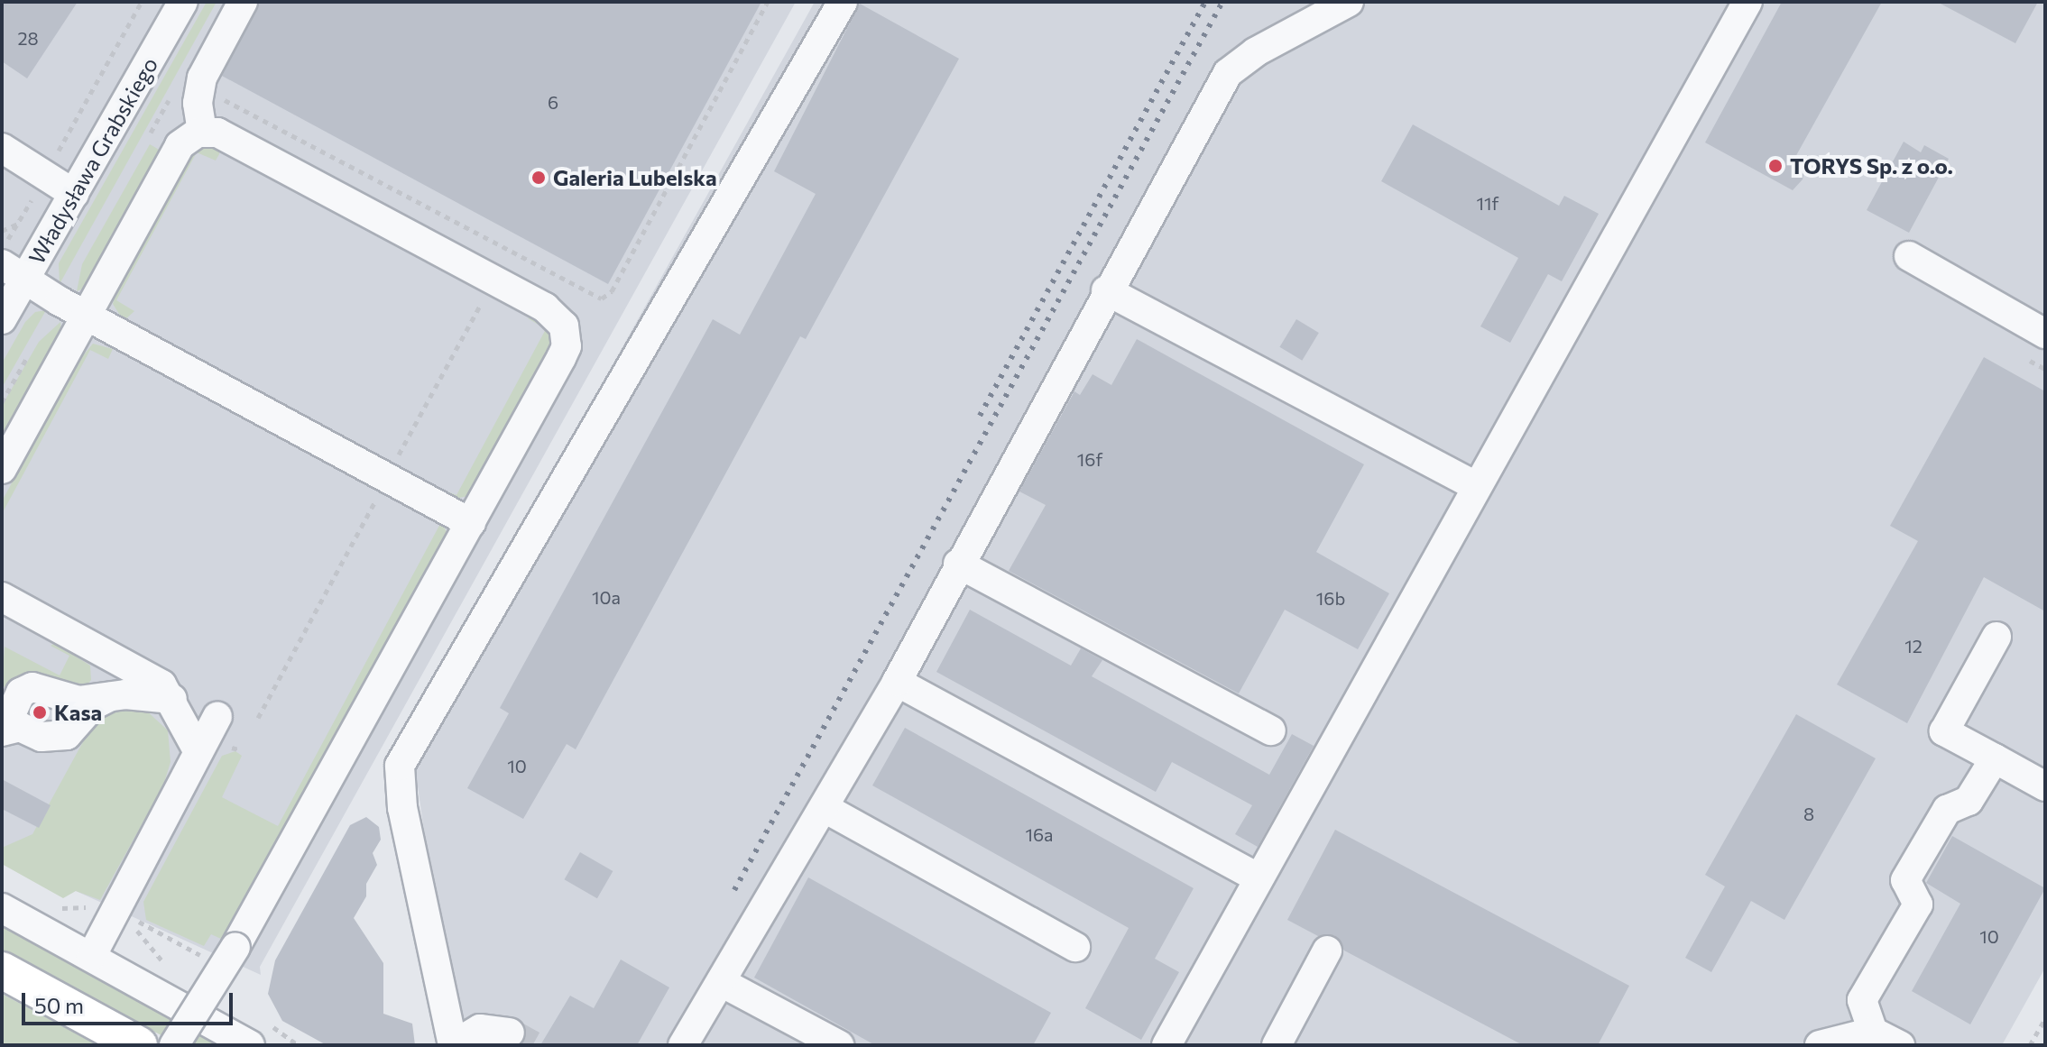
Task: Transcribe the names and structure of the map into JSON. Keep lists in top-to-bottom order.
{
  "streets": {
    "street": ["Władysława Grabskiego"]
  },
  "places": ["TORYS Sp. z o.o.", "Galeria Lubelska", "Kasa"],
  "house_numbers": [
    "28",
    "6",
    "11f",
    "16f",
    "10a",
    "16b",
    "12",
    "10",
    "8",
    "16a",
    "10"
  ],
  "scale_bar": "50 m"
}
